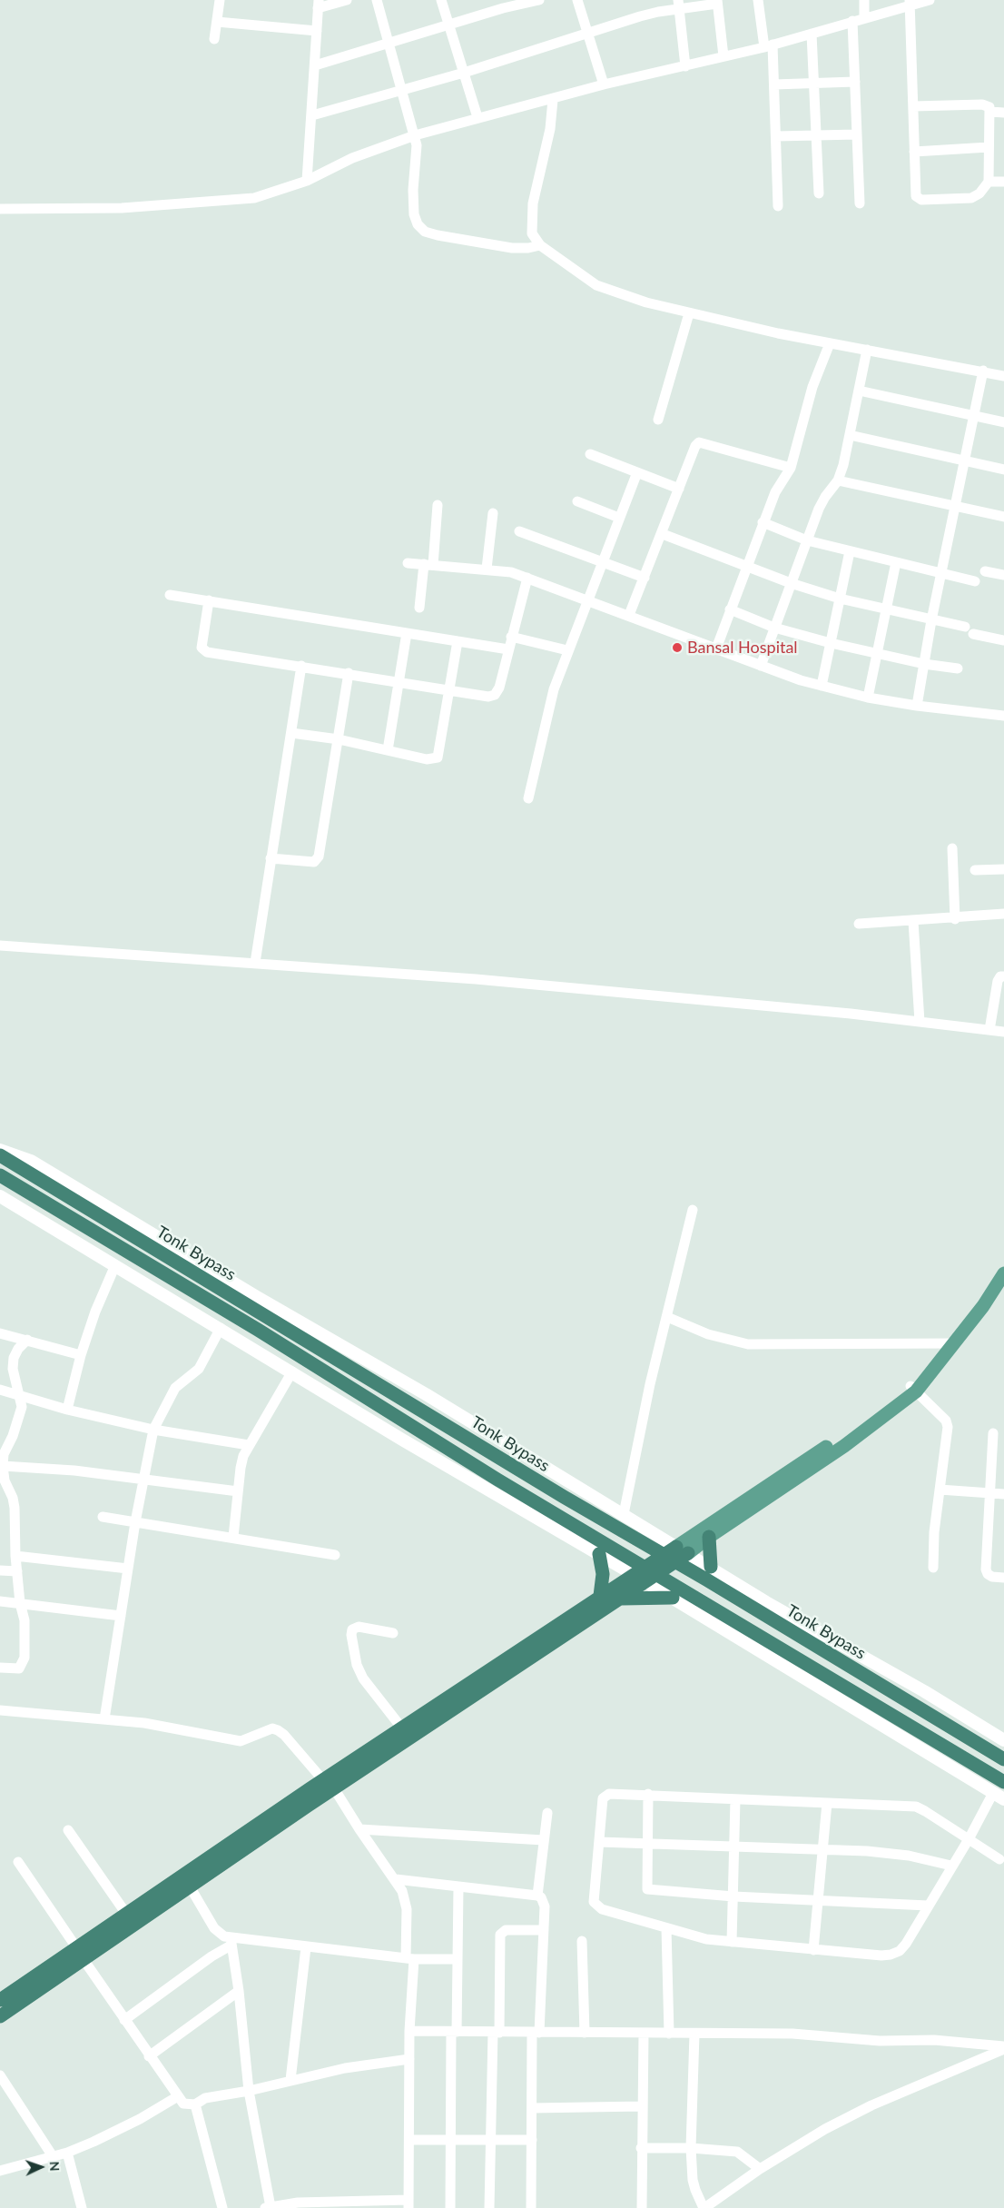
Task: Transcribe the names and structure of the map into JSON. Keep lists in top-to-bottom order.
{
  "streets": {
    "highway": ["Tonk Bypass"]
  },
  "places": ["Bansal Hospital"],
  "north": "right"
}
